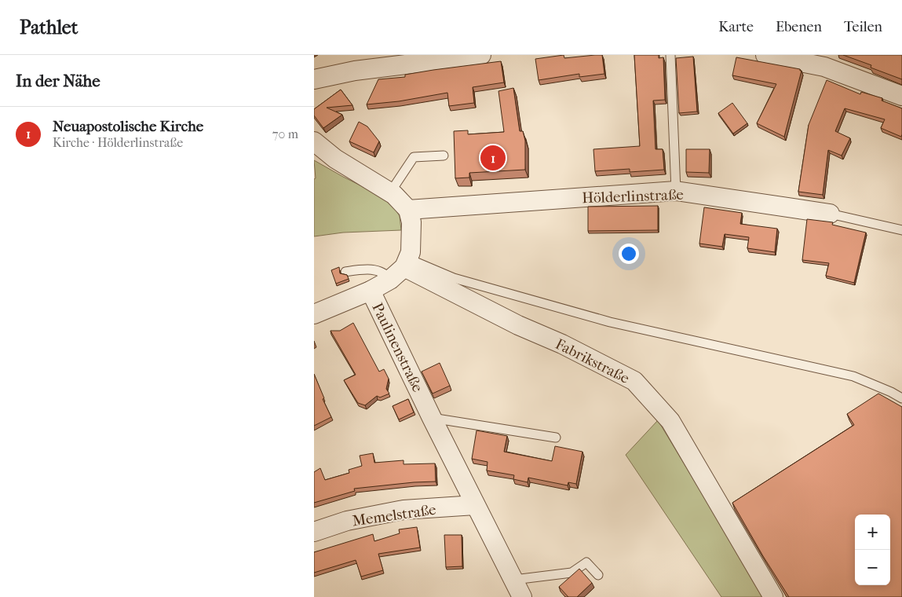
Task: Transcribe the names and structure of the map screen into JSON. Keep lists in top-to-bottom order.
{
  "streets": {
    "street": [
      "Hölderlinstraße",
      "Paulinenstraße",
      "Fabrikstraße",
      "Memelstraße"
    ]
  },
  "crossings": [
    ["Paulinenstraße", "Fabrikstraße"],
    ["Paulinenstraße", "Memelstraße"]
  ],
  "page": {
    "header": "Pathlet",
    "nav": ["Karte", "Ebenen", "Teilen"],
    "heading": "In der Nähe",
    "list": [
      {
        "mark": "1",
        "name": "Neuapostolische Kirche",
        "note": "Kirche · Hölderlinstraße",
        "value": "70 m"
      }
    ],
    "pins": "1",
    "map_buttons": ["+", "−"]
  }
}
